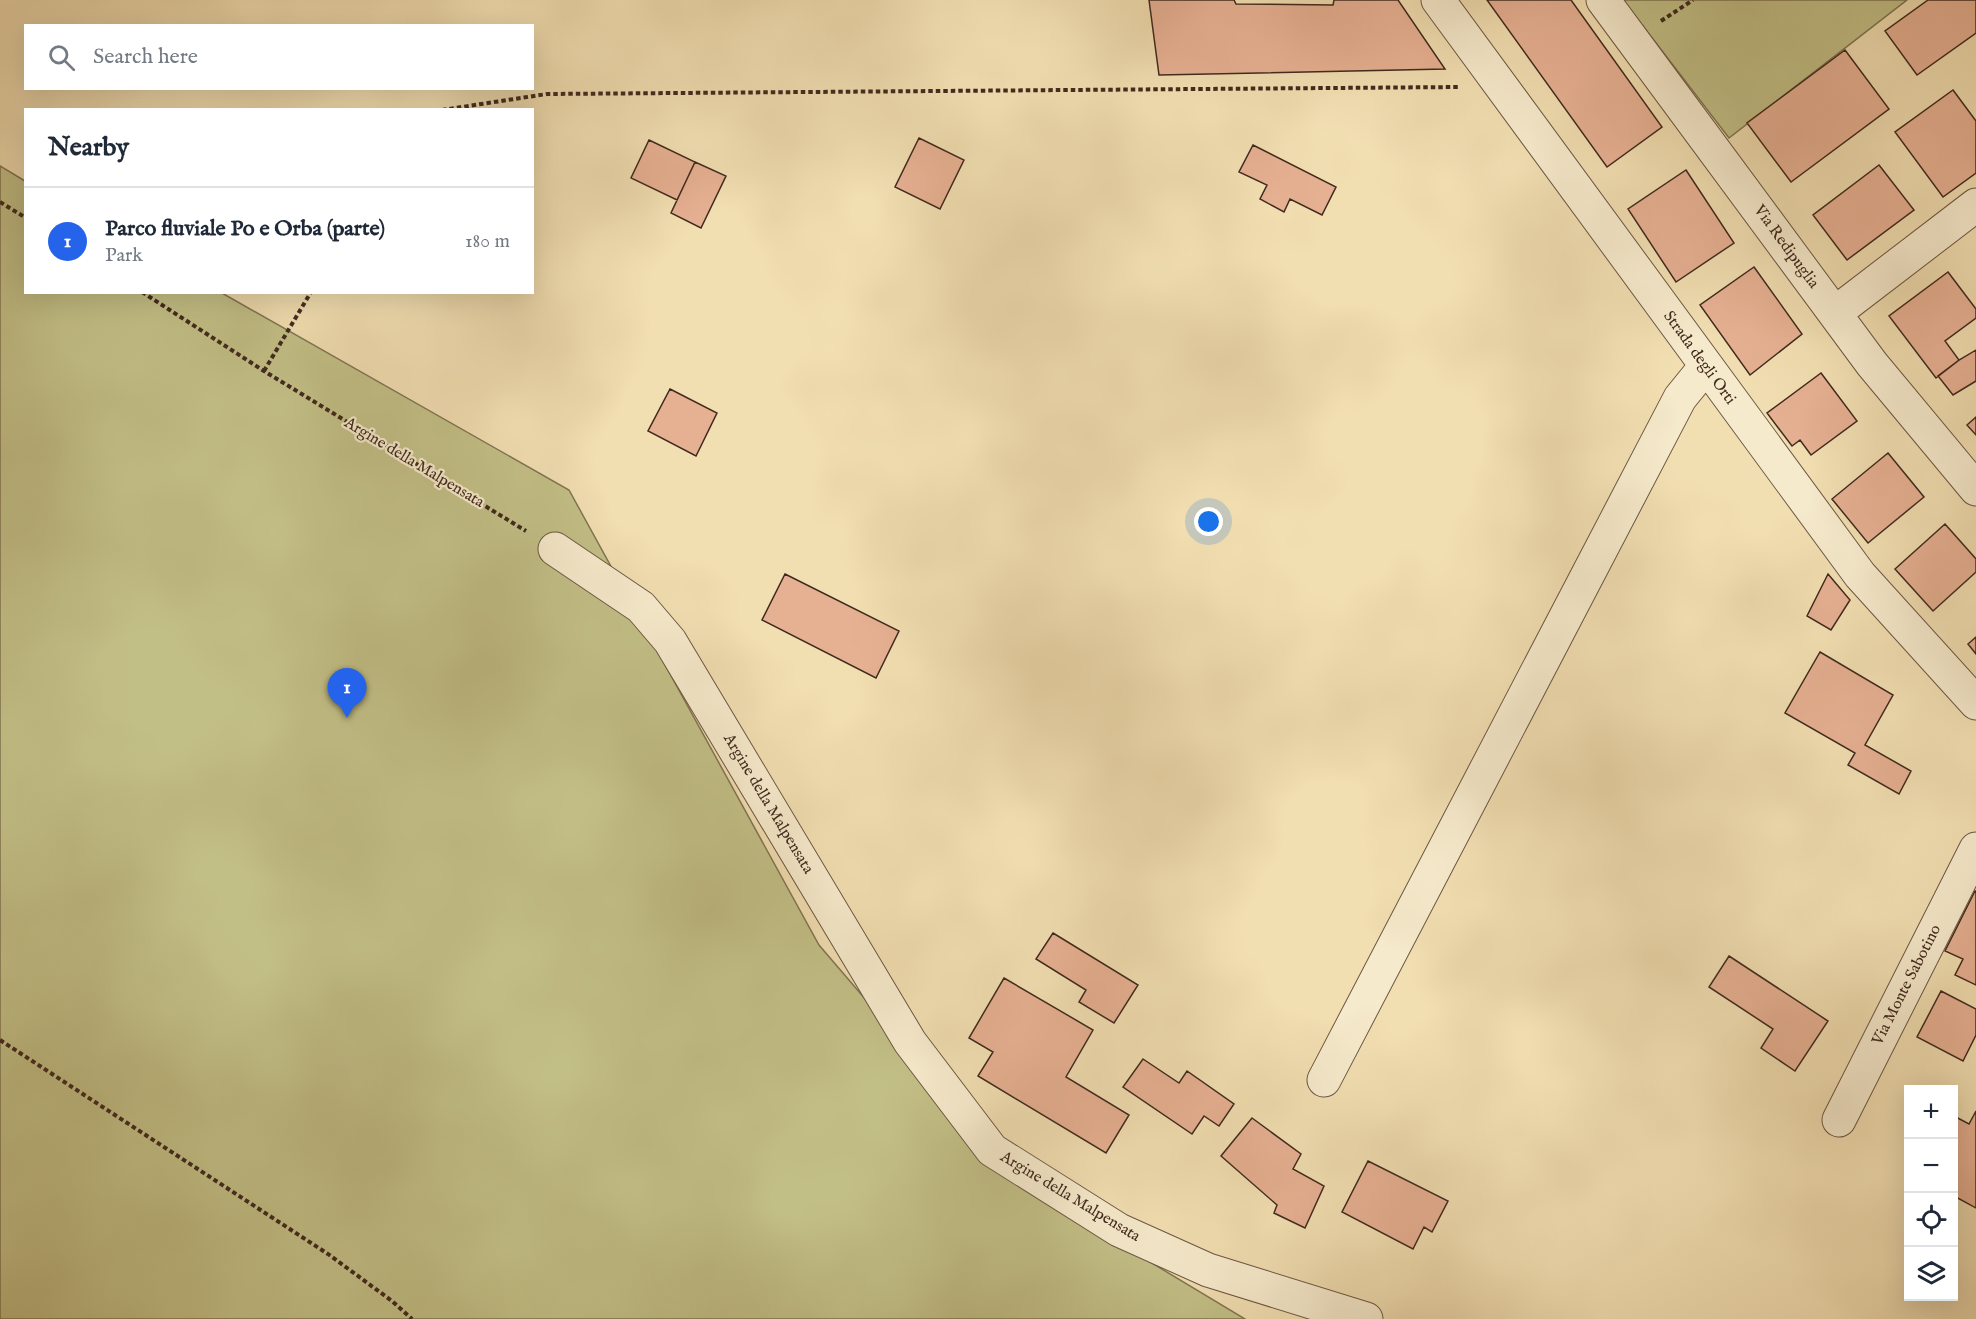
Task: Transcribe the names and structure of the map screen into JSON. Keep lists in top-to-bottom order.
{
  "streets": {
    "street": [
      "Via Redipuglia",
      "Strada degli Orti",
      "Argine della Malpensata",
      "Via Monte Sabotino"
    ]
  },
  "page": {
    "search": "Search here",
    "heading": "Nearby",
    "list": [
      {
        "mark": "1",
        "name": "Parco fluviale Po e Orba (parte)",
        "note": "Park",
        "value": "180 m"
      }
    ],
    "pins": "1",
    "map_buttons": ["+", "−"]
  }
}
